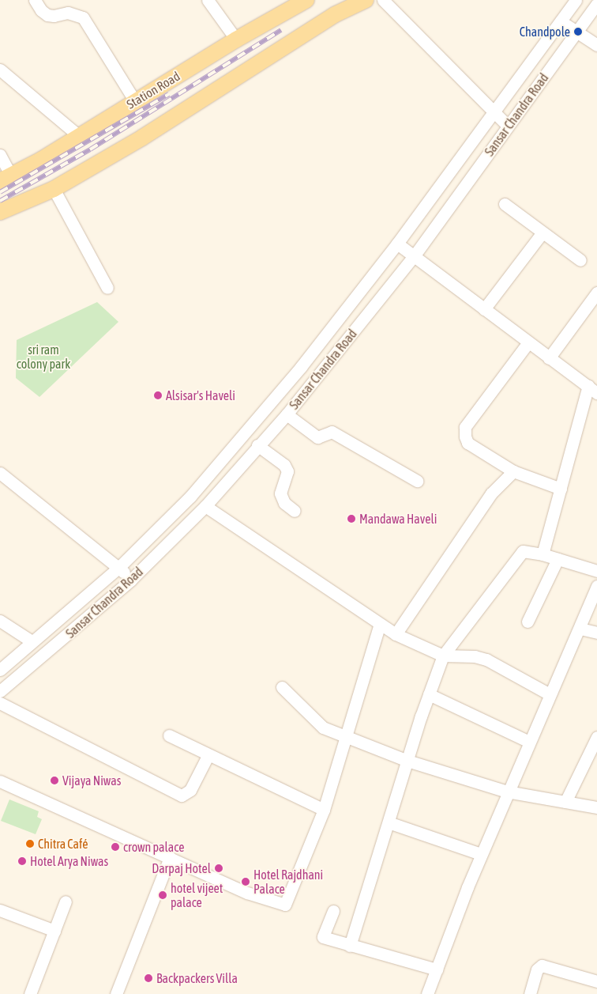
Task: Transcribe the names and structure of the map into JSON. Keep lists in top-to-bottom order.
{
  "streets": {
    "main road": ["Station Road"],
    "street": ["Sansar Chandra Road"]
  },
  "parks": ["sri ram colony park"],
  "places": [
    "Chandpole",
    "Alsisar's Haveli",
    "Mandawa Haveli",
    "Vijaya Niwas",
    "Chitra Café",
    "crown palace",
    "Hotel Arya Niwas",
    "Darpaj Hotel",
    "Hotel Rajdhani Palace",
    "hotel vijeet palace",
    "Backpackers Villa"
  ]
}
